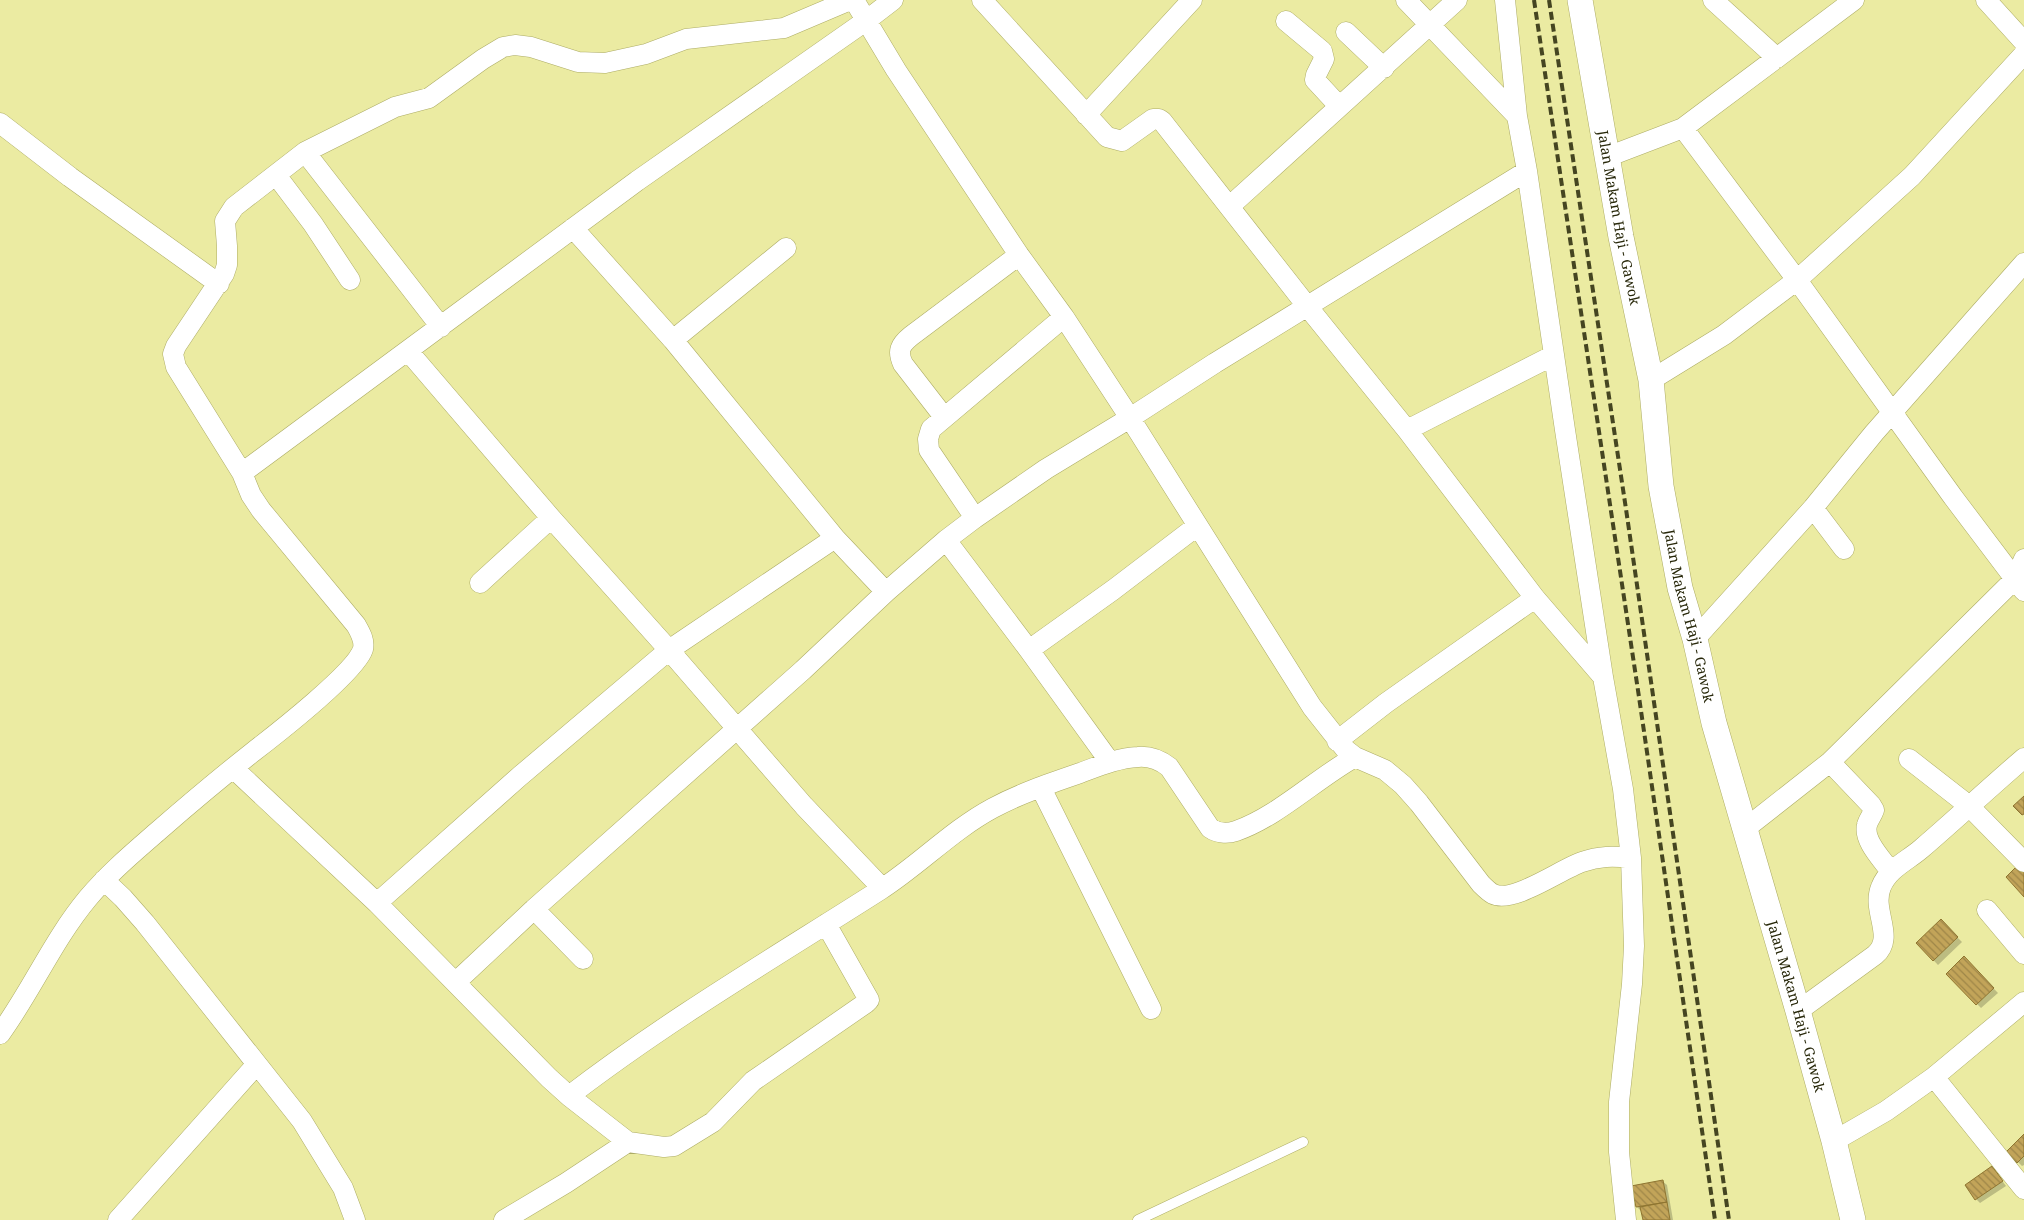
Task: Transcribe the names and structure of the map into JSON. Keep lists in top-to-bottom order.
{
  "streets": {
    "street": ["Jalan Makam Haji - Gawok"]
  }
}
